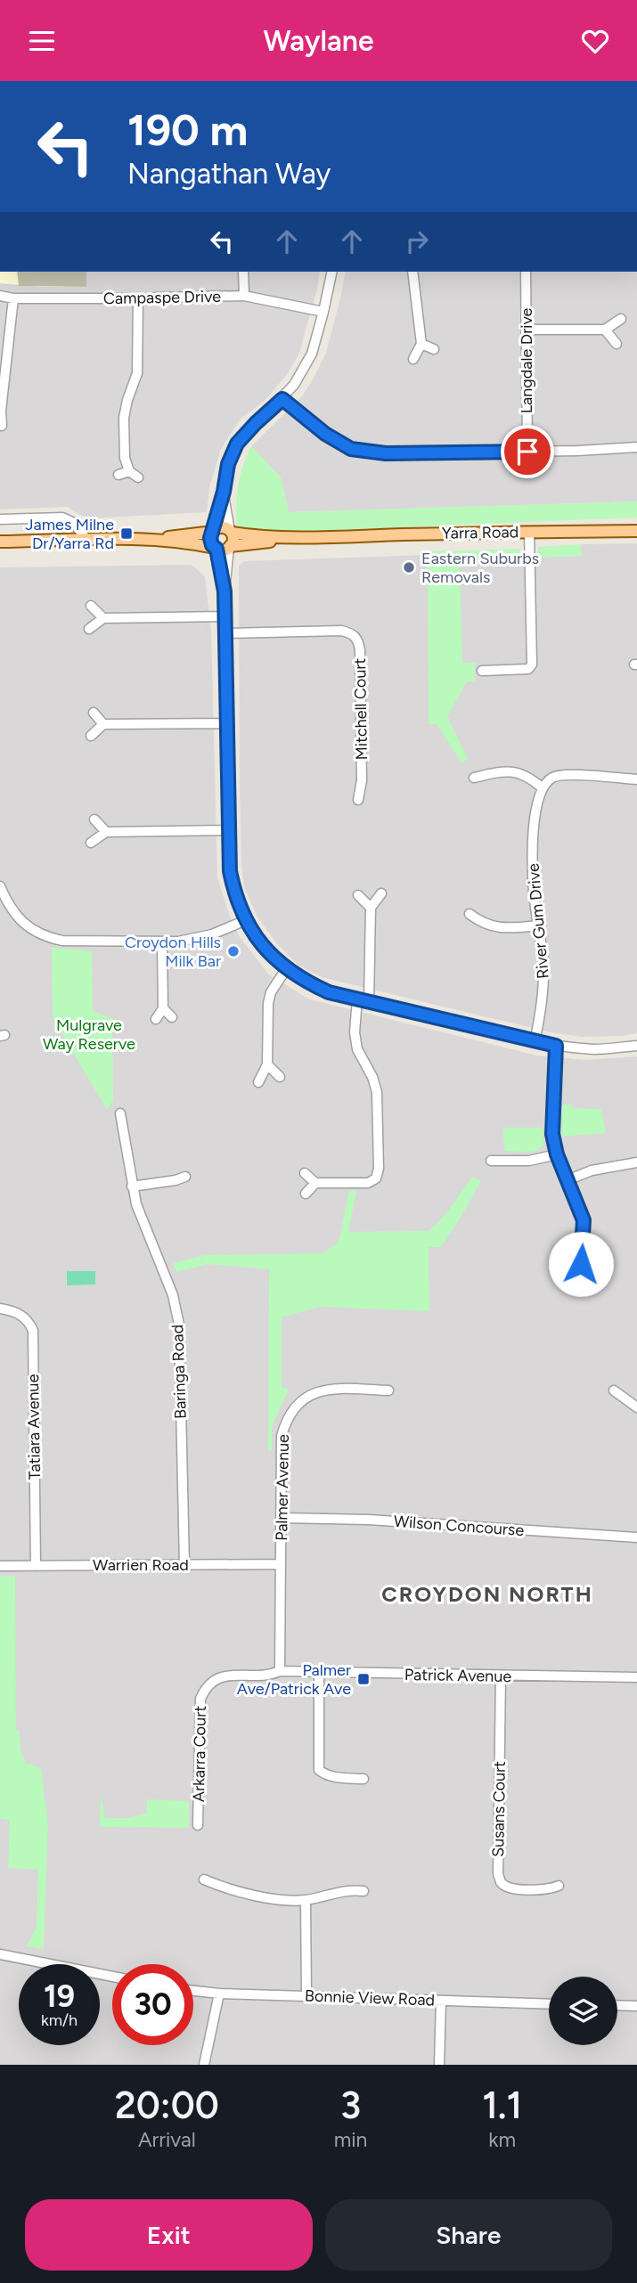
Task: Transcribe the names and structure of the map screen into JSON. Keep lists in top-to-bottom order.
{
  "streets": {
    "main road": ["Yarra Road"],
    "street": [
      "Campaspe Drive",
      "Langdale Drive",
      "Mitchell Court",
      "River Gum Drive",
      "Baringa Road",
      "Tatiara Avenue",
      "Palmer Avenue",
      "Wilson Concourse",
      "Warrien Road",
      "Patrick Avenue",
      "Arkarra Court",
      "Susans Court",
      "Bonnie View Road"
    ]
  },
  "crossings": [
    ["Baringa Road", "Warrien Road"],
    ["Tatiara Avenue", "Warrien Road"],
    ["Palmer Avenue", "Wilson Concourse"],
    ["Palmer Avenue", "Warrien Road"],
    ["Palmer Avenue", "Patrick Avenue"],
    ["Palmer Avenue", "Arkarra Court"],
    ["Patrick Avenue", "Arkarra Court"],
    ["Patrick Avenue", "Susans Court"]
  ],
  "districts": ["CROYDON NORTH"],
  "parks": ["Mulgrave Way Reserve"],
  "places": {
    "transit": ["James Milne Dr/Yarra Rd", "Palmer Ave/Patrick Ave"],
    "other": ["Eastern Suburbs Removals", "Croydon Hills Milk Bar"]
  },
  "page": {
    "header": "Waylane",
    "turn": ["190 m", "Nangathan Way"],
    "speed": "19 km/h",
    "limit": "30",
    "eta": [
      "20:00",
      "Arrival",
      "3",
      "min",
      "1.1",
      "km"
    ],
    "buttons": ["Exit", "Share"]
  }
}
